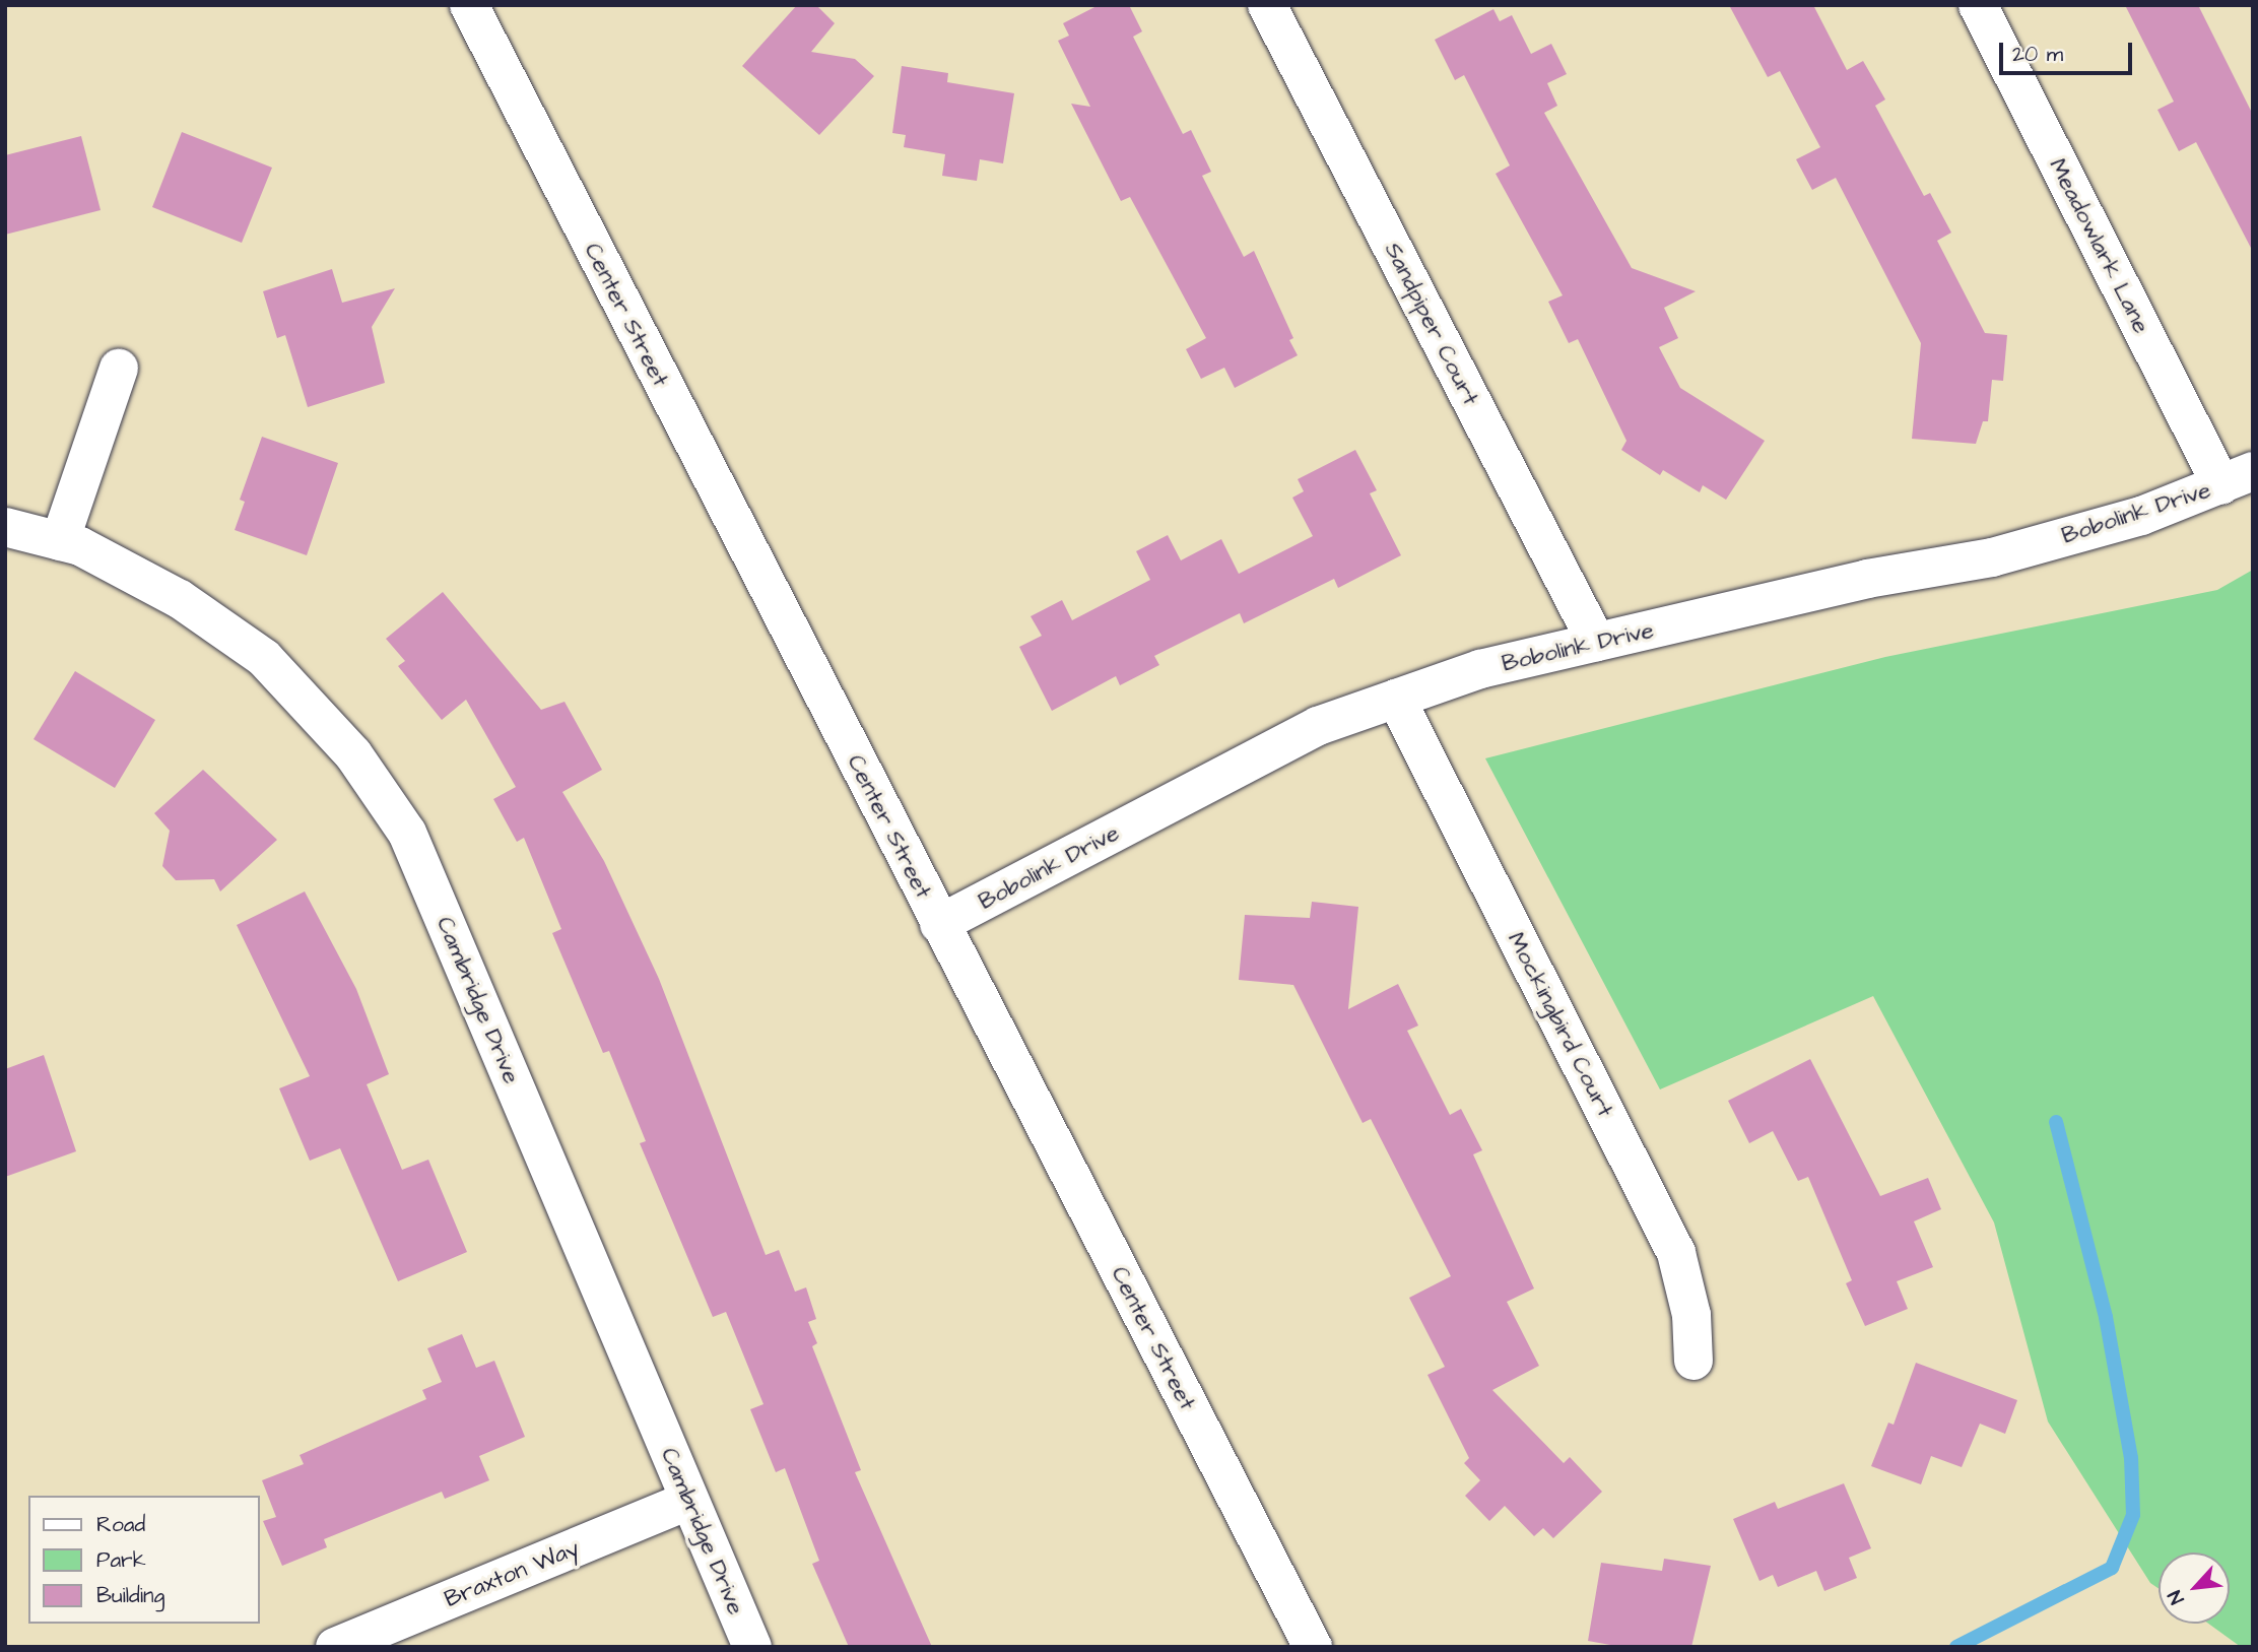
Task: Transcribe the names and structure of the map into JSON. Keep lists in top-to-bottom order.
{
  "streets": {
    "street": [
      "Meadowlark Lane",
      "Center Street",
      "Sandpiper Court",
      "Bobolink Drive",
      "Cambridge Drive",
      "Mockingbird Court",
      "Braxton Way"
    ]
  },
  "crossings": [
    ["Meadowlark Lane", "Bobolink Drive"],
    ["Center Street", "Bobolink Drive"],
    ["Sandpiper Court", "Bobolink Drive"],
    ["Bobolink Drive", "Mockingbird Court"],
    ["Cambridge Drive", "Braxton Way"]
  ],
  "legend": ["Road", "Park", "Building"],
  "scale_bar": "20 m",
  "north": "bottom left"
}
